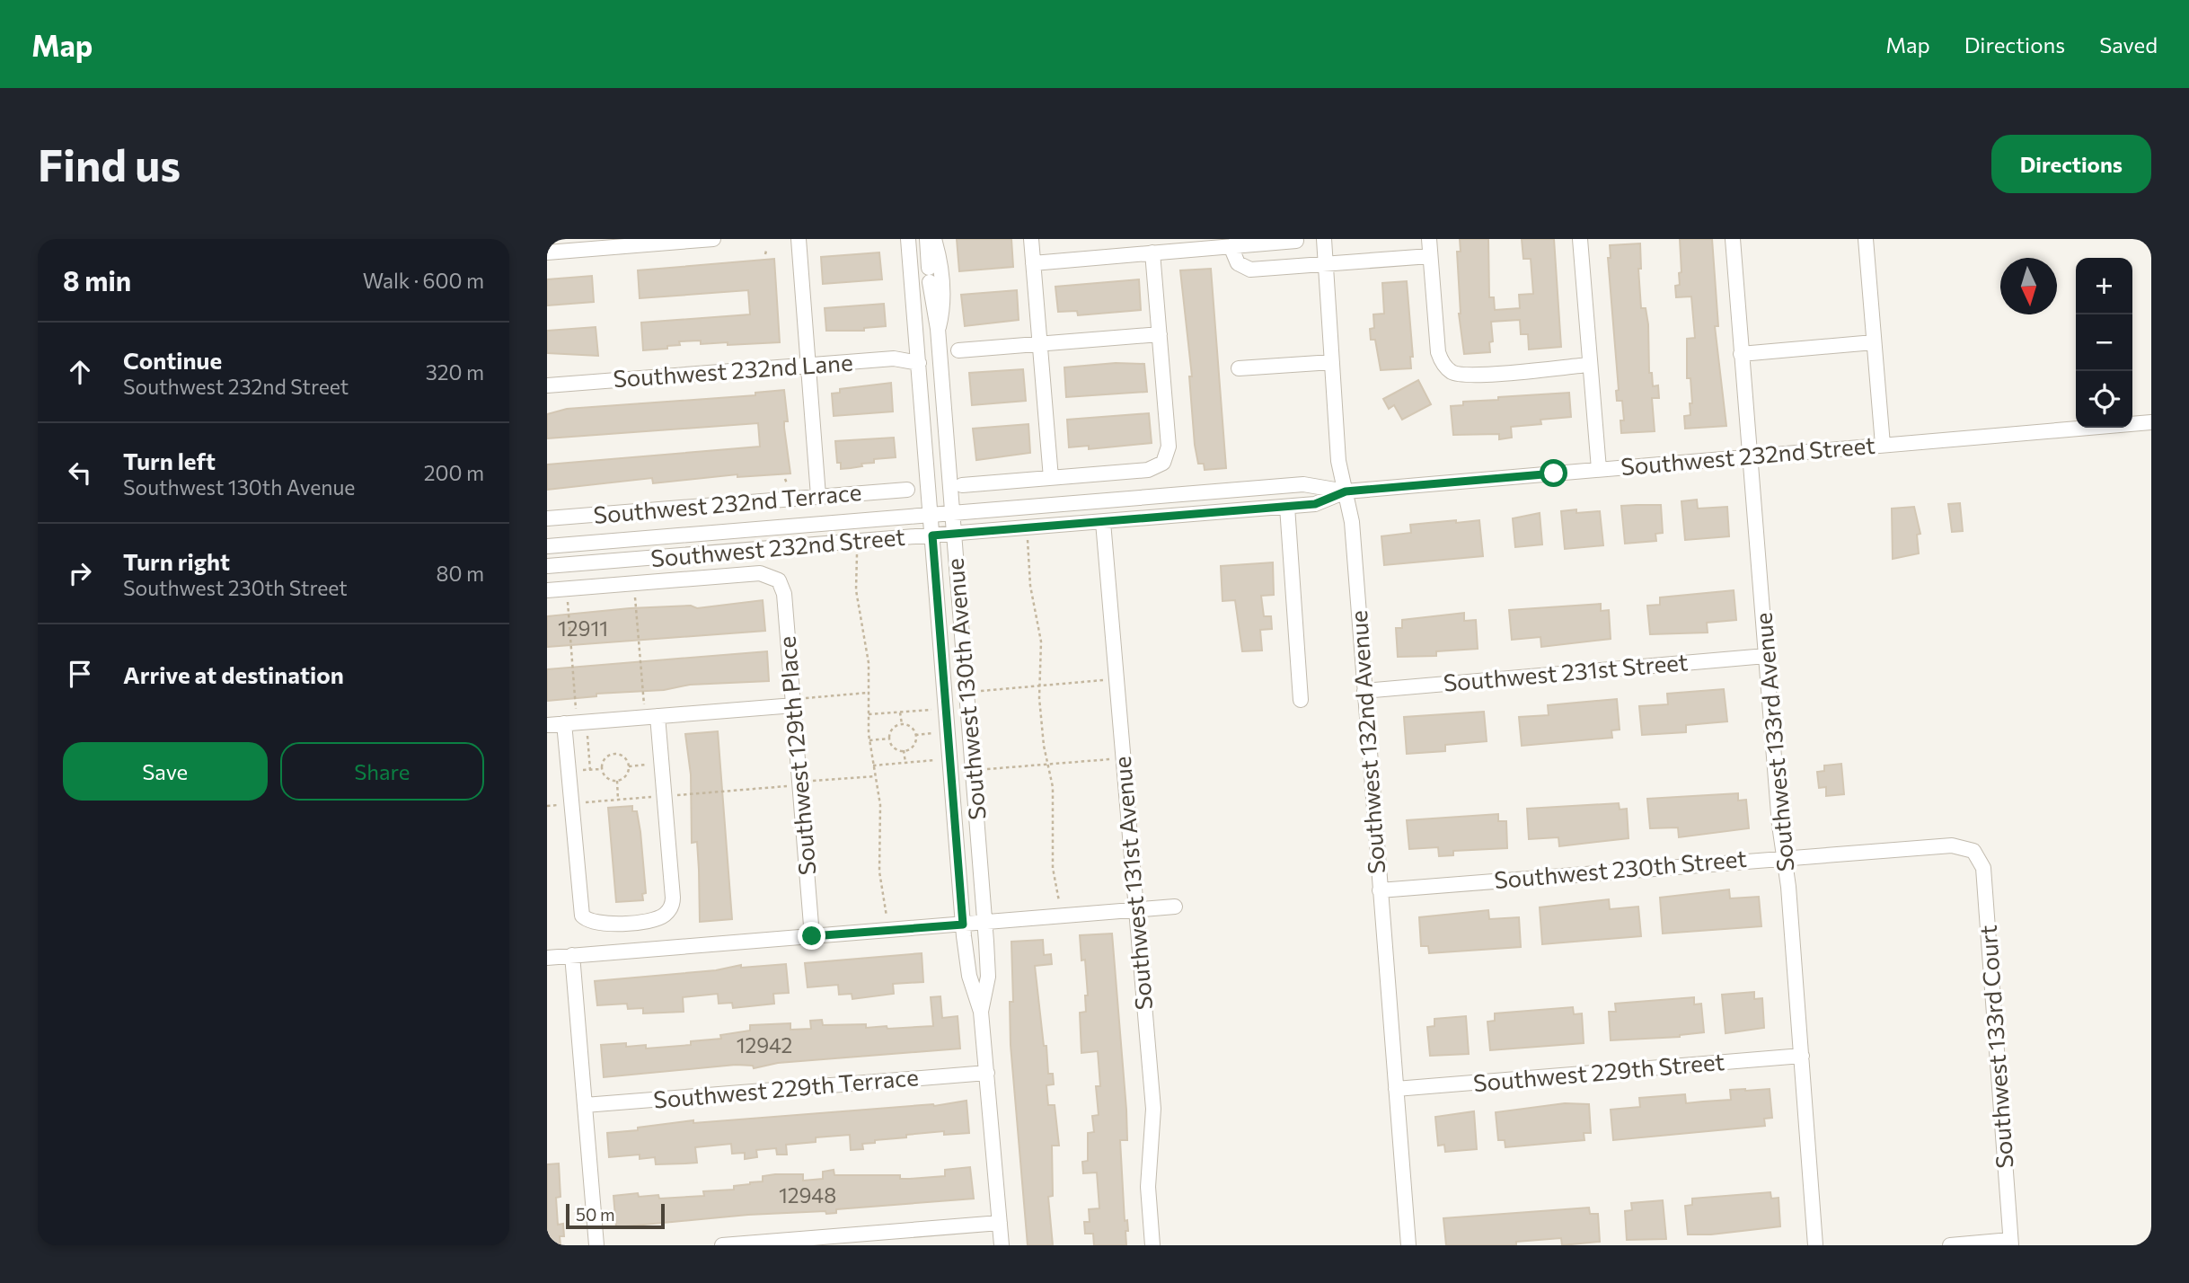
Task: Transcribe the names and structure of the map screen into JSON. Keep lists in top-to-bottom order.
{
  "streets": {
    "street": [
      "Southwest 232nd Lane",
      "Southwest 232nd Street",
      "Southwest 232nd Terrace",
      "Southwest 231st Street",
      "Southwest 130th Avenue",
      "Southwest 132nd Avenue",
      "Southwest 133rd Avenue",
      "Southwest 129th Place",
      "Southwest 230th Street",
      "Southwest 131st Avenue",
      "Southwest 133rd Court",
      "Southwest 229th Street",
      "Southwest 229th Terrace"
    ]
  },
  "crossings": [
    ["Southwest 232nd Lane", "Southwest 130th Avenue"],
    ["Southwest 232nd Street", "Southwest 130th Avenue"],
    ["Southwest 232nd Street", "Southwest 132nd Avenue"],
    ["Southwest 232nd Street", "Southwest 133rd Avenue"],
    ["Southwest 232nd Street", "Southwest 131st Avenue"],
    ["Southwest 231st Street", "Southwest 132nd Avenue"],
    ["Southwest 231st Street", "Southwest 133rd Avenue"],
    ["Southwest 130th Avenue", "Southwest 229th Terrace"],
    ["Southwest 132nd Avenue", "Southwest 230th Street"],
    ["Southwest 132nd Avenue", "Southwest 229th Street"],
    ["Southwest 133rd Avenue", "Southwest 230th Street"],
    ["Southwest 133rd Avenue", "Southwest 229th Street"],
    ["Southwest 230th Street", "Southwest 133rd Court"]
  ],
  "house_numbers": ["12911", "12942", "12948"],
  "scale_bar": "50 m",
  "north": "bottom",
  "page": {
    "header": "Map",
    "nav": ["Map", "Directions", "Saved"],
    "buttons": [
      "Directions",
      ["Save", "Share"]
    ],
    "title": "Find us",
    "heading": ["8 min", "Walk · 600 m"],
    "map_buttons": ["+", "−"],
    "list": [
      ["Continue", "Southwest 232nd Street", "320 m"],
      ["Turn left", "Southwest 130th Avenue", "200 m"],
      ["Turn right", "Southwest 230th Street", "80 m"],
      "Arrive at destination"
    ],
    "scale": "50 m"
  }
}
